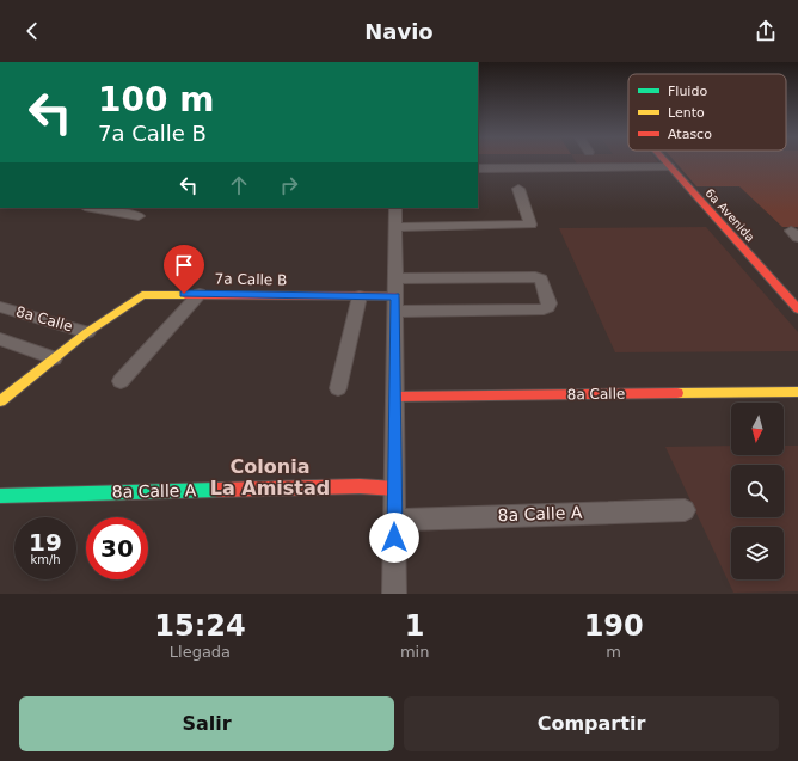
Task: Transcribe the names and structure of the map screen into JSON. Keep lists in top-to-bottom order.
{
  "streets": {
    "street": [
      "6a Avenida",
      "7a Calle B",
      "8a Calle",
      "8a Calle A"
    ]
  },
  "crossings": [
    ["7a Calle B", "8a Calle"]
  ],
  "districts": ["Colonia La Amistad"],
  "legend": ["Fluido", "Lento", "Atasco"],
  "north": "bottom",
  "page": {
    "header": "Navio",
    "turn": ["100 m", "7a Calle B"],
    "speed": "19 km/h",
    "limit": "30",
    "eta": [
      "15:24",
      "Llegada",
      "1",
      "min",
      "190",
      "m"
    ],
    "buttons": ["Salir", "Compartir"]
  }
}
